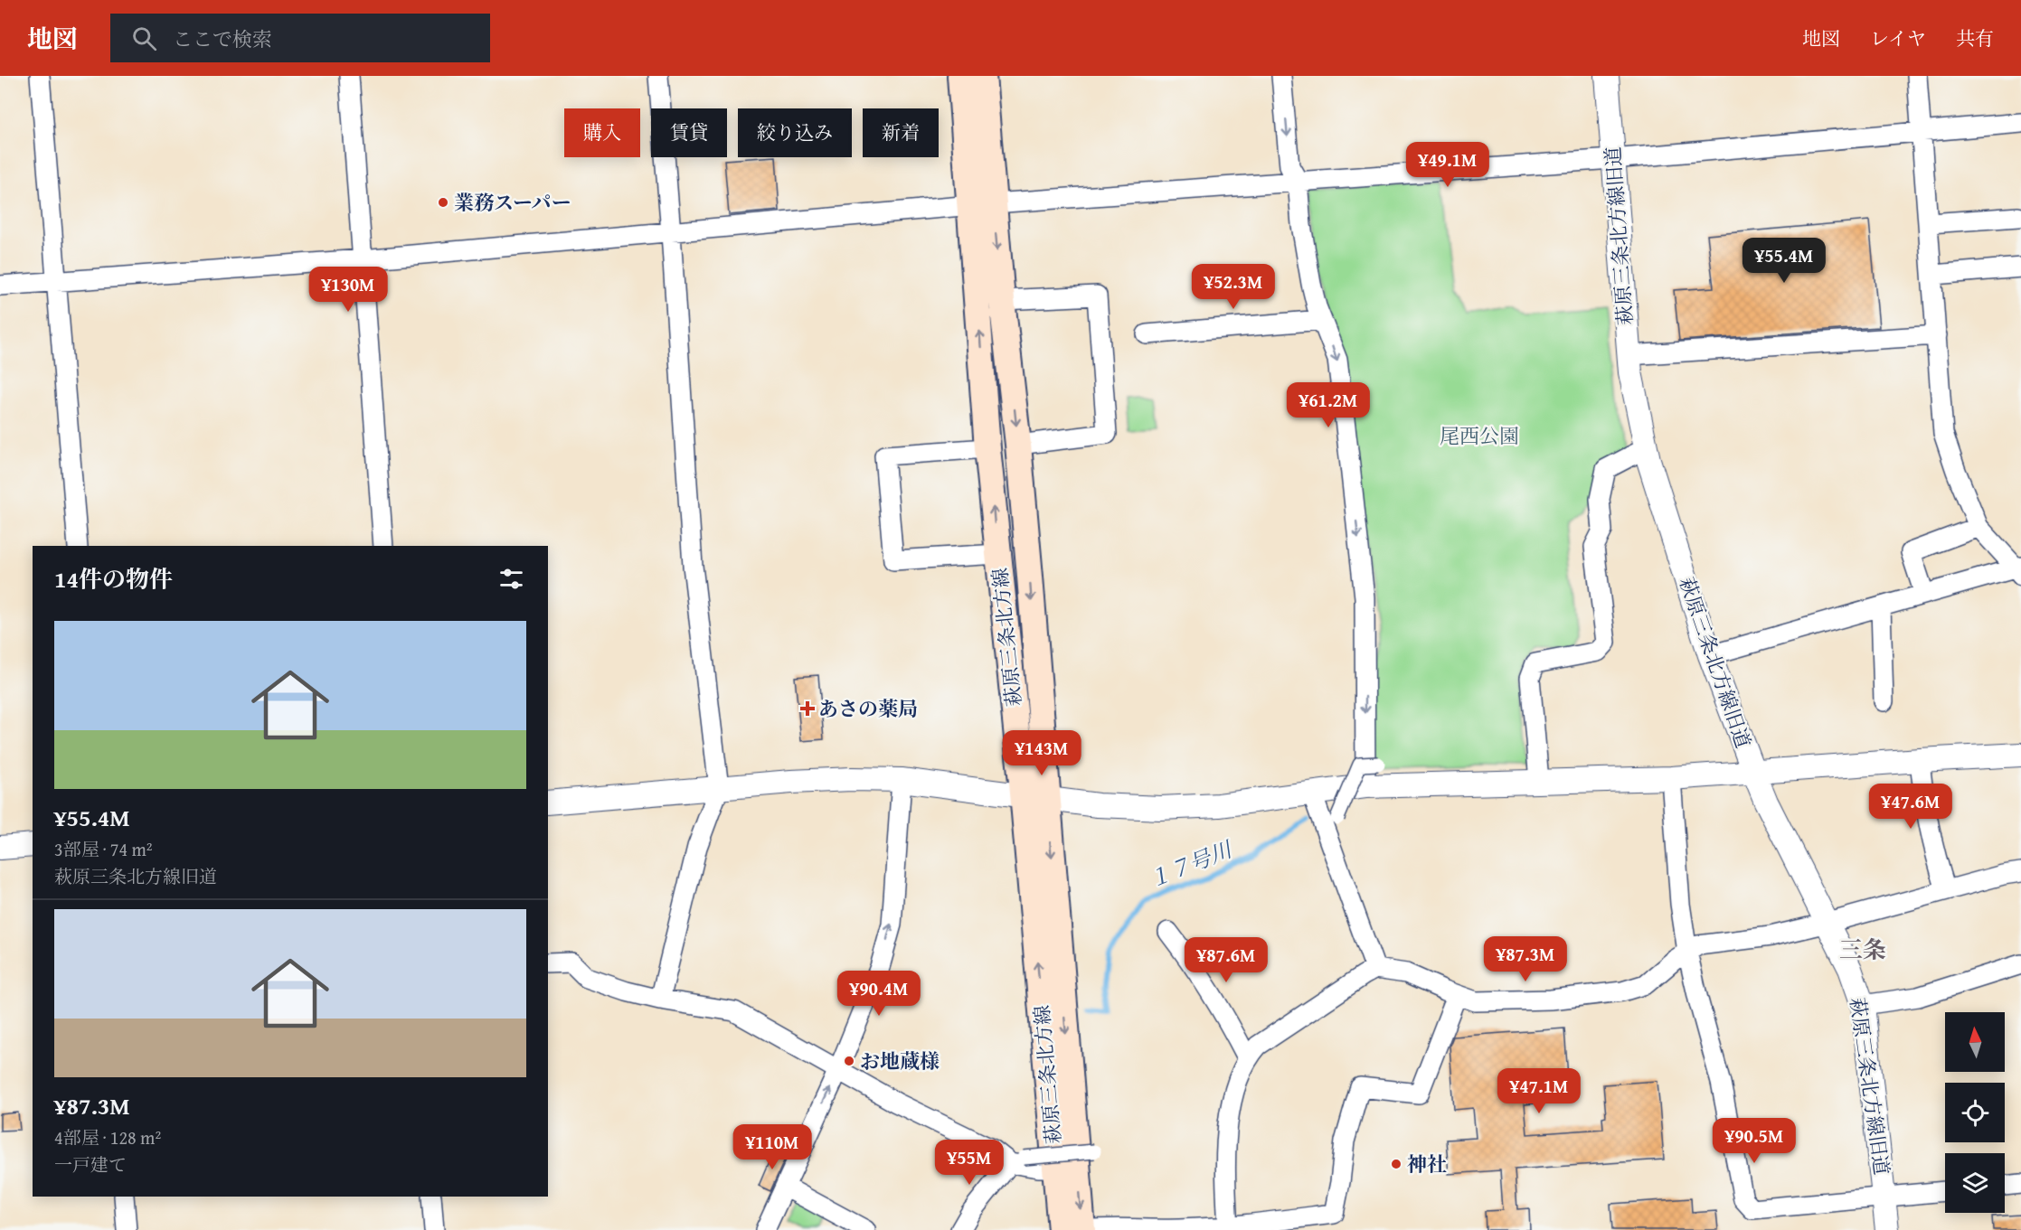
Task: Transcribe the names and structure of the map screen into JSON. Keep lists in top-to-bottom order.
{
  "streets": {
    "main road": ["萩原三条北方線"],
    "street": ["萩原三条北方線旧道"]
  },
  "districts": ["三条"],
  "water": ["１７号川"],
  "parks": ["尾西公園"],
  "places": {
    "other": ["業務スーパー", "お地蔵様", "神社"],
    "health": ["あさの薬局"]
  },
  "north": "top",
  "page": {
    "header": "地図",
    "search": "ここで検索",
    "nav": ["地図", "レイヤ", "共有"],
    "chip": [
      "購入",
      "賃貸",
      "絞り込み",
      "新着"
    ],
    "price": [
      "¥49.1M",
      "¥55.4M",
      "¥52.3M",
      "¥130M",
      "¥61.2M",
      "¥143M",
      "¥47.6M",
      "¥87.3M",
      "¥87.6M",
      "¥90.4M",
      "¥47.1M",
      "¥90.5M",
      "¥110M",
      "¥55M"
    ],
    "heading": "14件の物件",
    "list": [
      {
        "name": "¥55.4M",
        "note": "3部屋 · 74 m² · 萩原三条北方線旧道"
      },
      {
        "name": "¥87.3M",
        "note": "4部屋 · 128 m² · 一戸建て"
      }
    ]
  }
}
